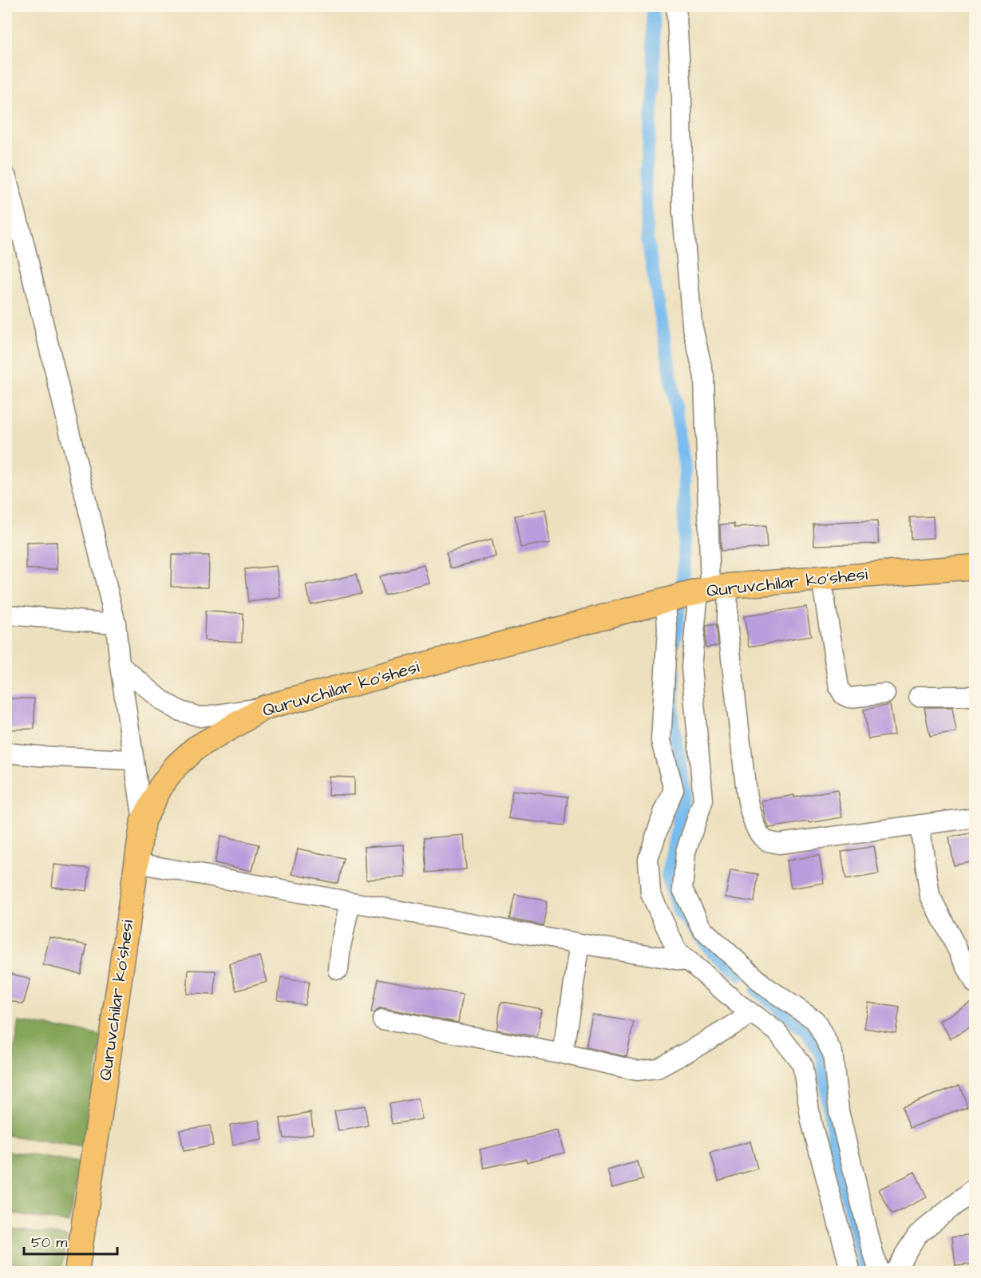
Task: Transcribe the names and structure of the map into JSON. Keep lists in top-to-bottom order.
{
  "streets": {
    "main road": ["Quruvchilar ko'shesi"]
  },
  "scale_bar": "50 m"
}
